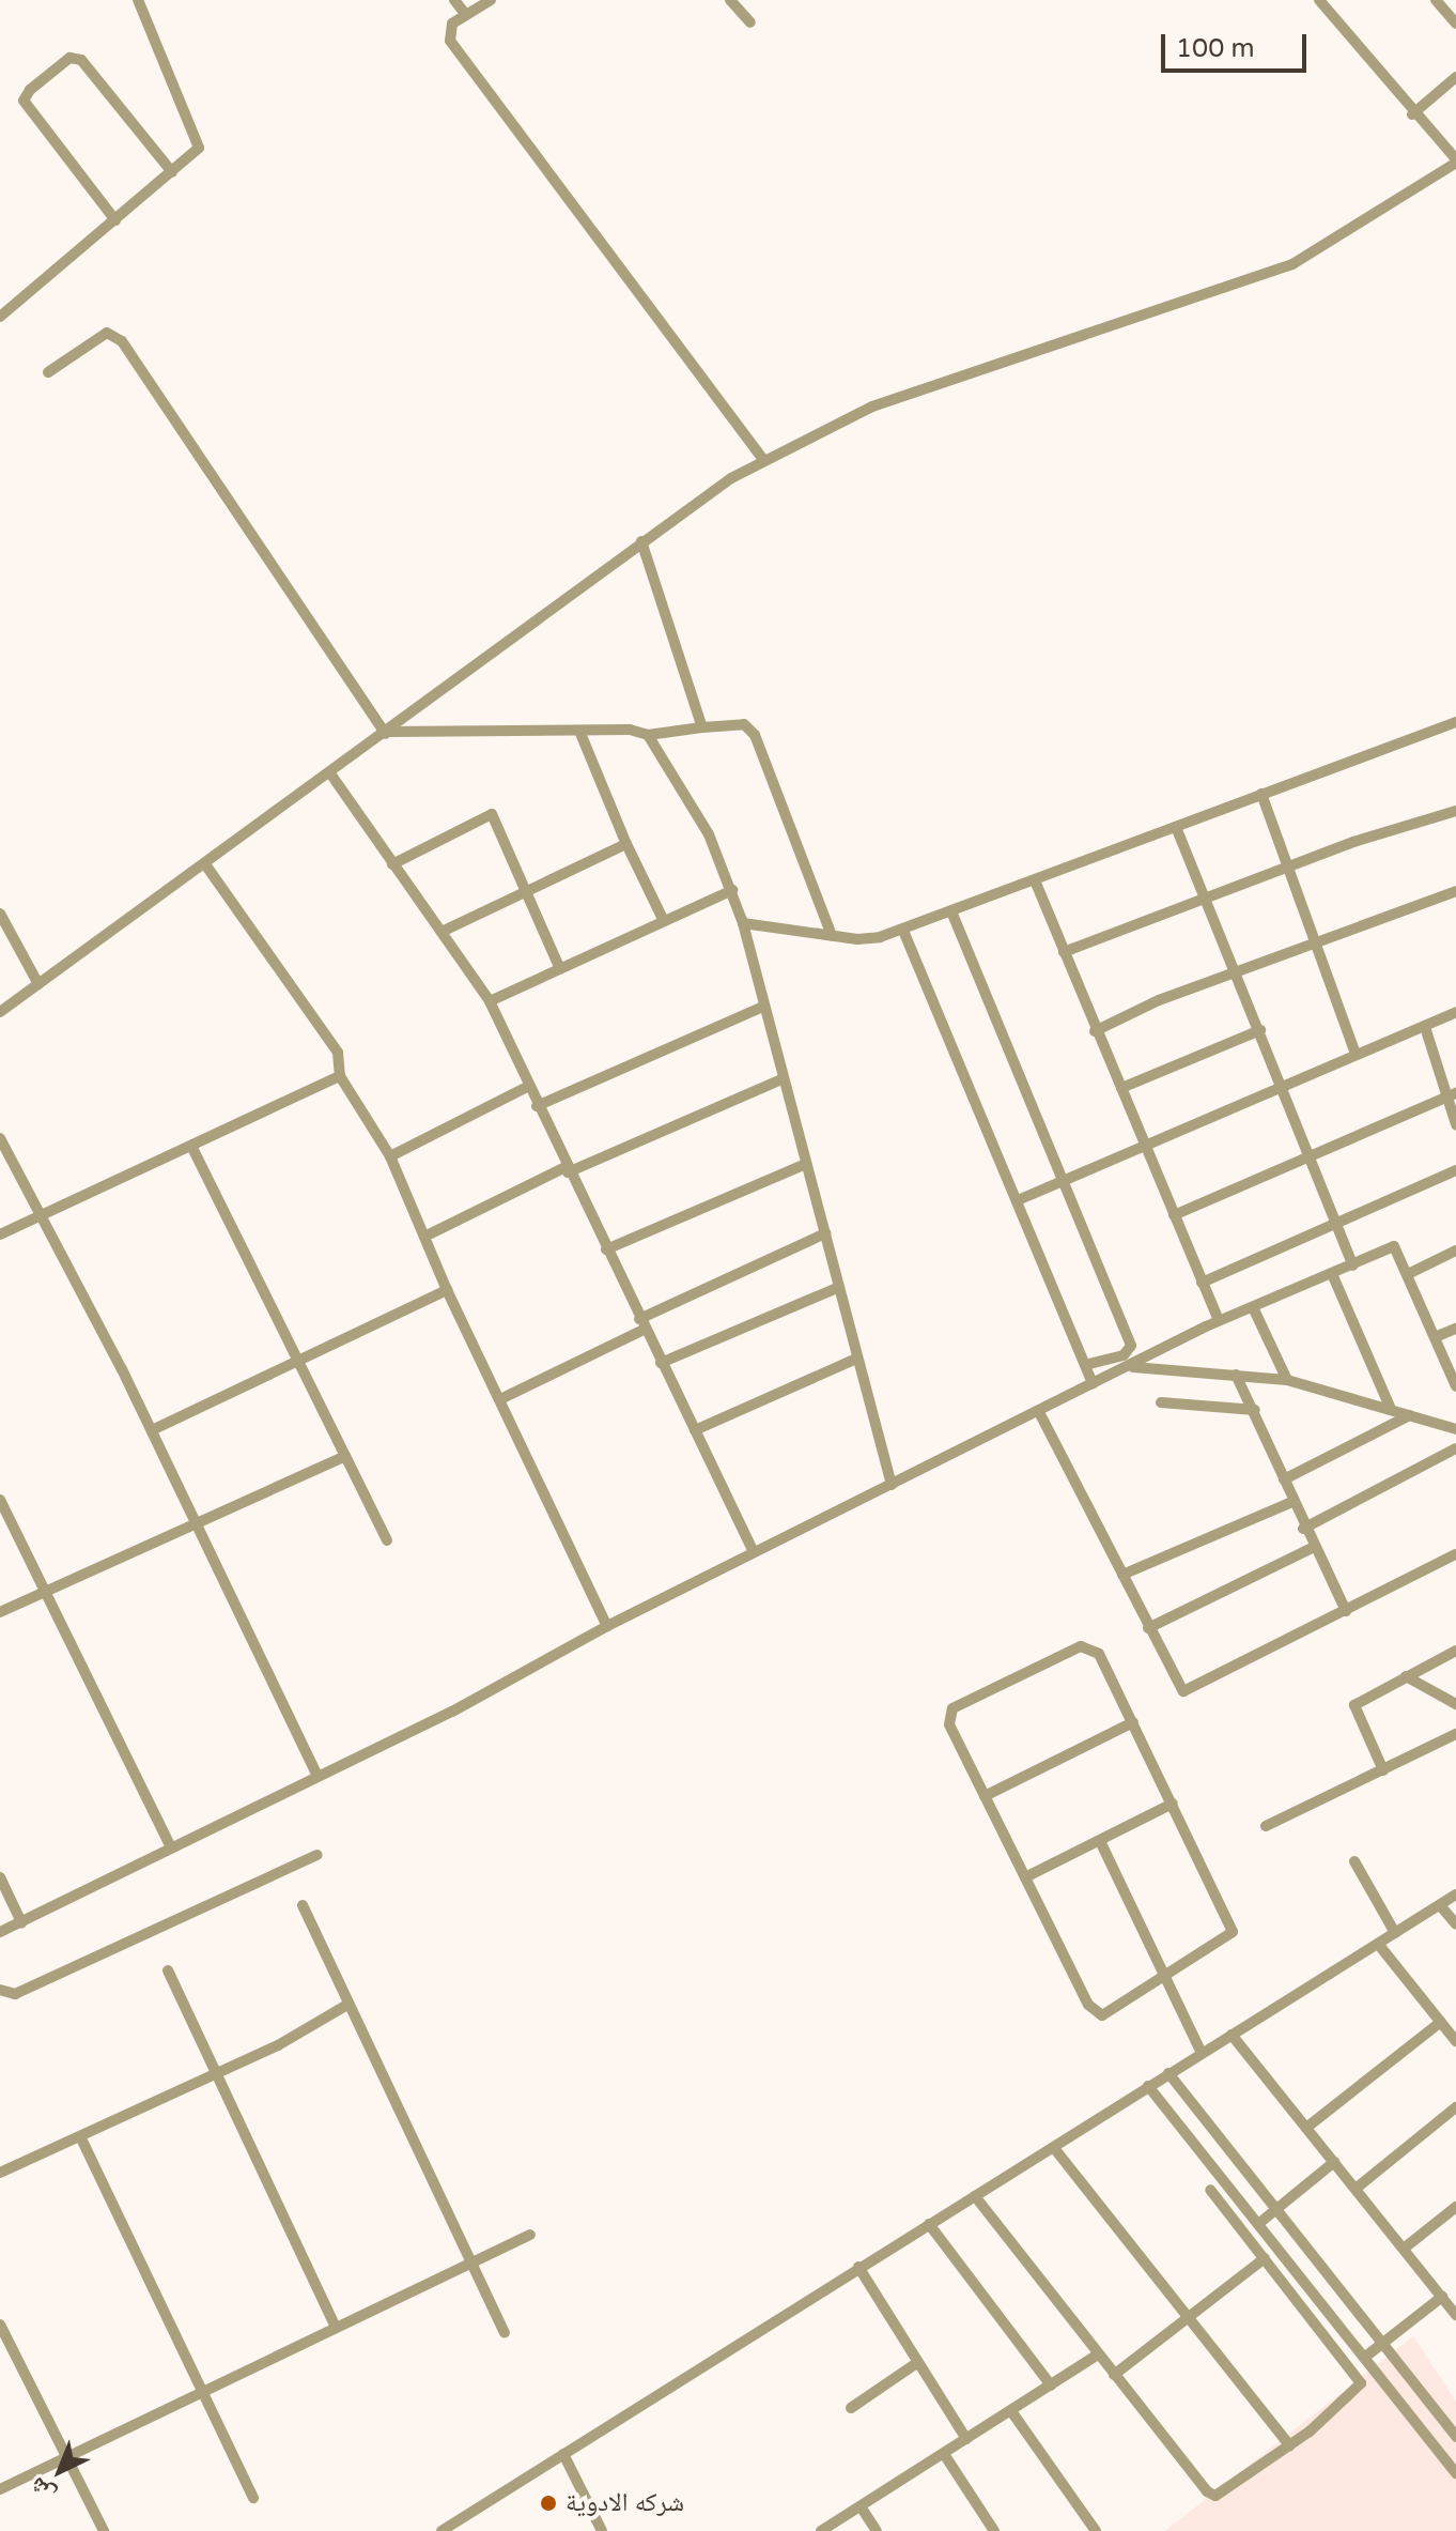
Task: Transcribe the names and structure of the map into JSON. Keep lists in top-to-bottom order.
{
  "places": ["شركه الادوية"],
  "scale_bar": "100 m",
  "north": "bottom left"
}
